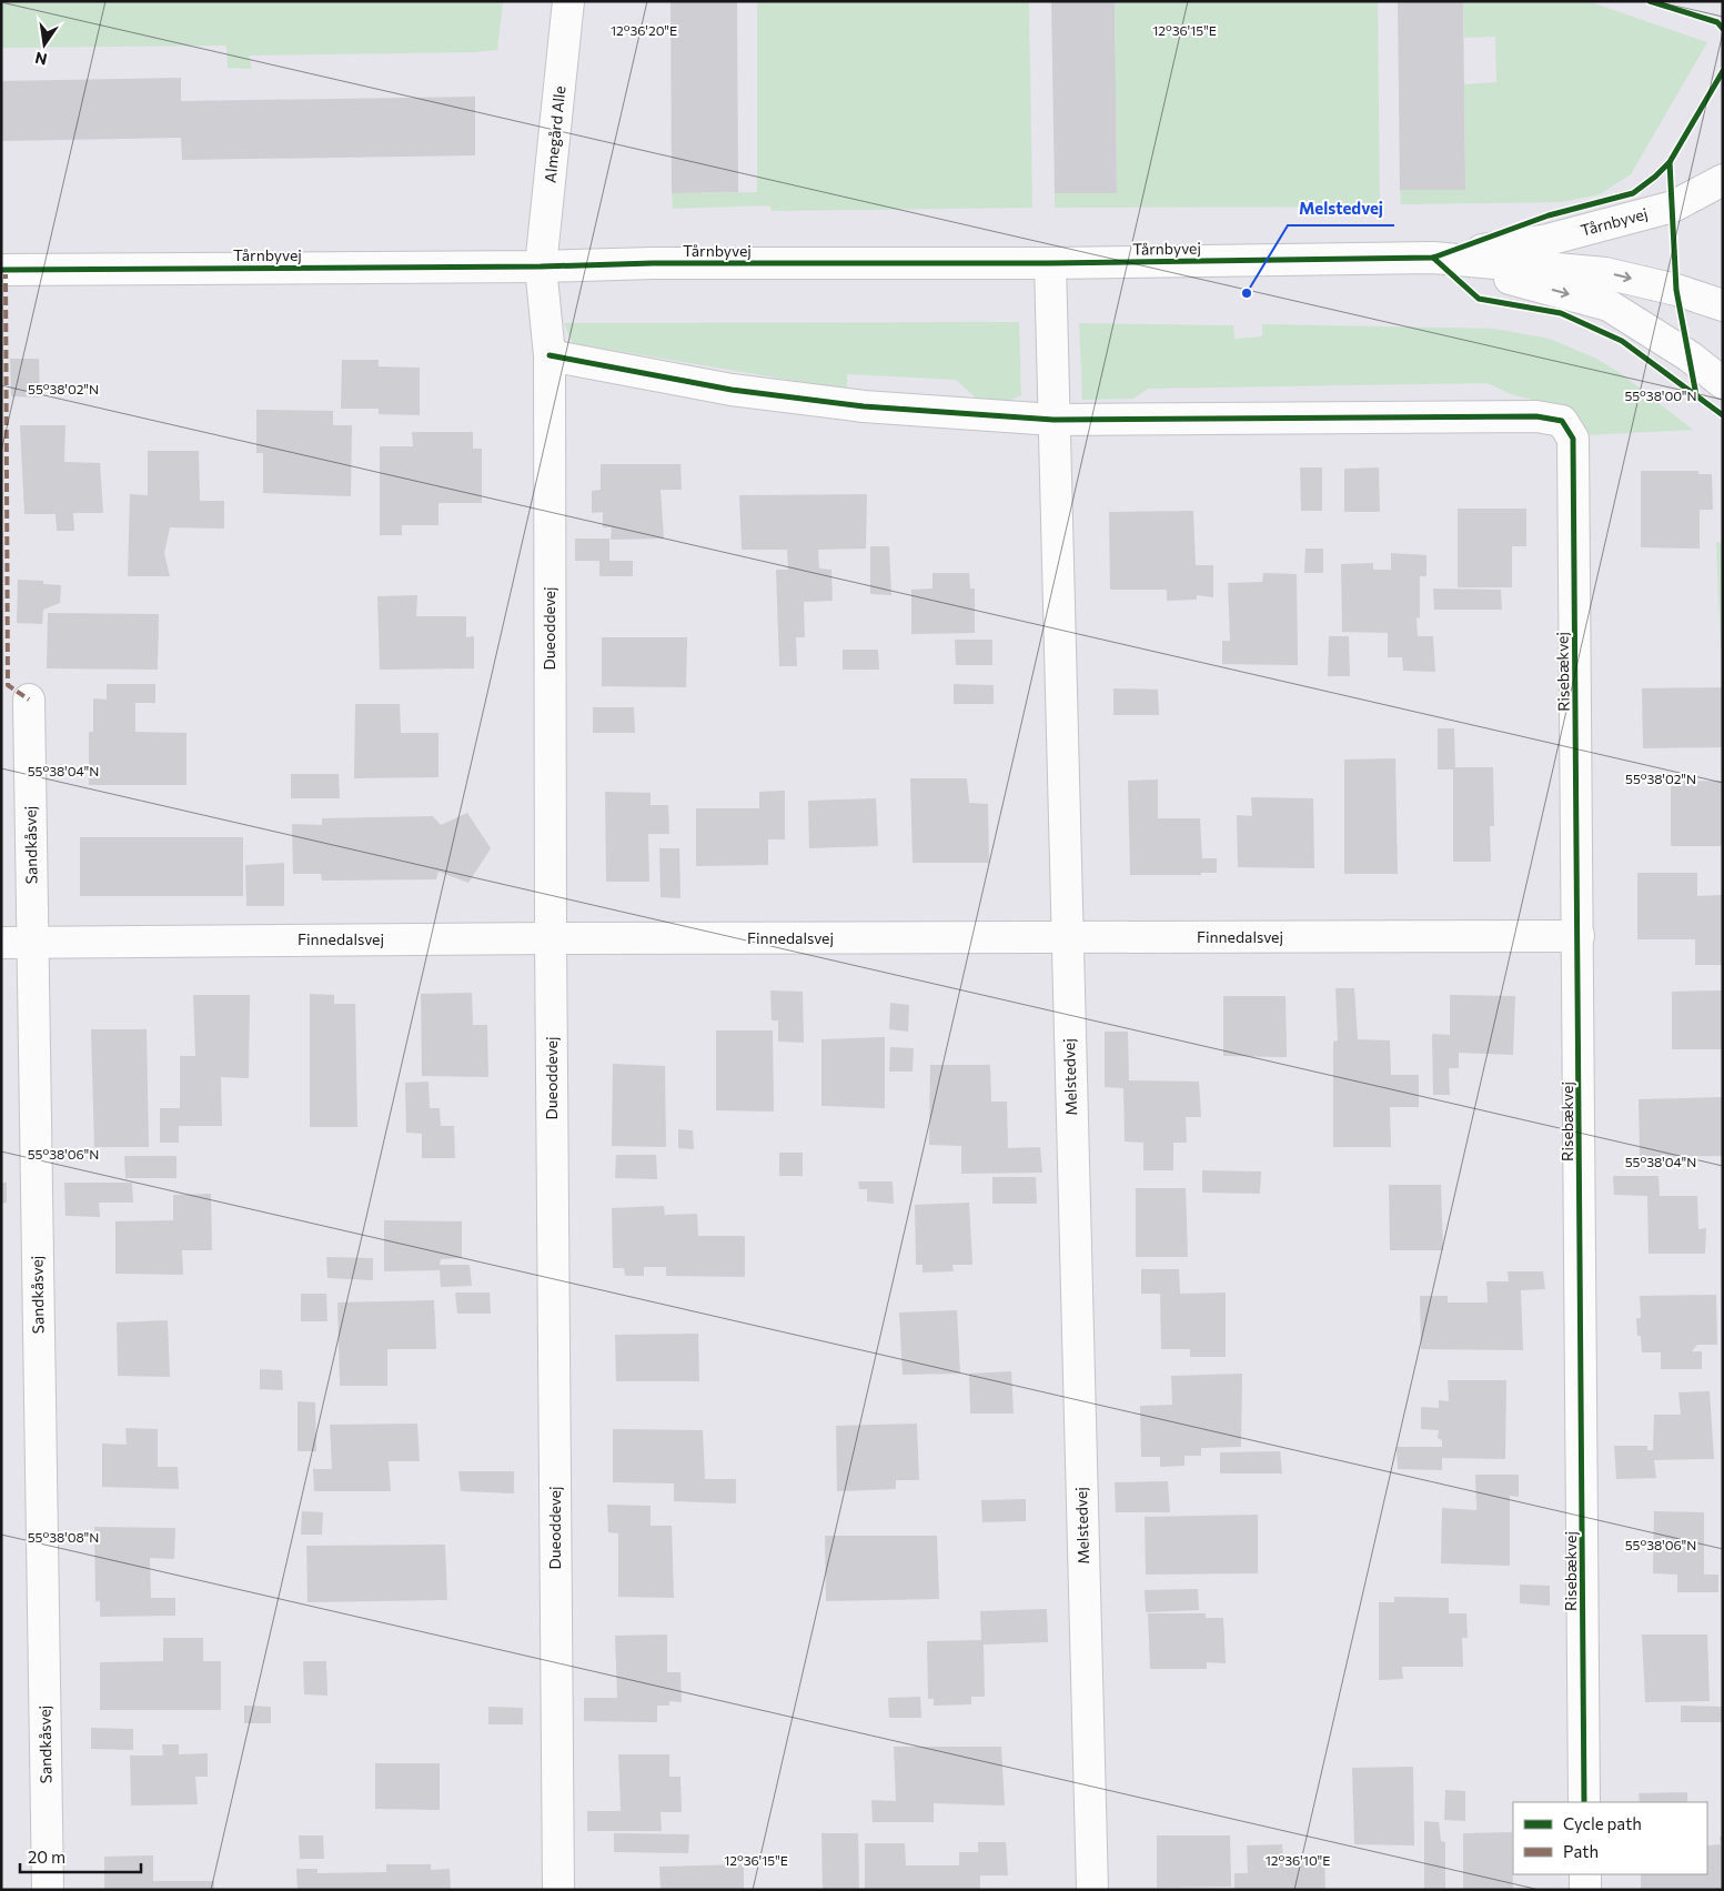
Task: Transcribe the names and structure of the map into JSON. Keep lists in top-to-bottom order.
{
  "streets": {
    "street": [
      "Almegård Alle",
      "Tårnbyvej",
      "Dueoddevej",
      "Risebækvej",
      "Sandkåsvej",
      "Finnedalsvej",
      "Melstedvej"
    ]
  },
  "crossings": [
    ["Almegård Alle", "Tårnbyvej"],
    ["Almegård Alle", "Dueoddevej"],
    ["Tårnbyvej", "Dueoddevej"],
    ["Tårnbyvej", "Melstedvej"],
    ["Dueoddevej", "Finnedalsvej"],
    ["Risebækvej", "Finnedalsvej"],
    ["Risebækvej", "Melstedvej"],
    ["Sandkåsvej", "Finnedalsvej"],
    ["Finnedalsvej", "Melstedvej"]
  ],
  "places": ["Melstedvej"],
  "legend": ["Cycle path", "Path"],
  "scale_bar": "20 m",
  "north": "bottom",
  "coordinates": [
    "12°36'20\"E",
    "12°36'15\"E",
    "55°38'02\"N",
    "55°38'00\"N",
    "55°38'04\"N",
    "55°38'06\"N",
    "55°38'08\"N",
    "12°36'10\"E"
  ]
}
